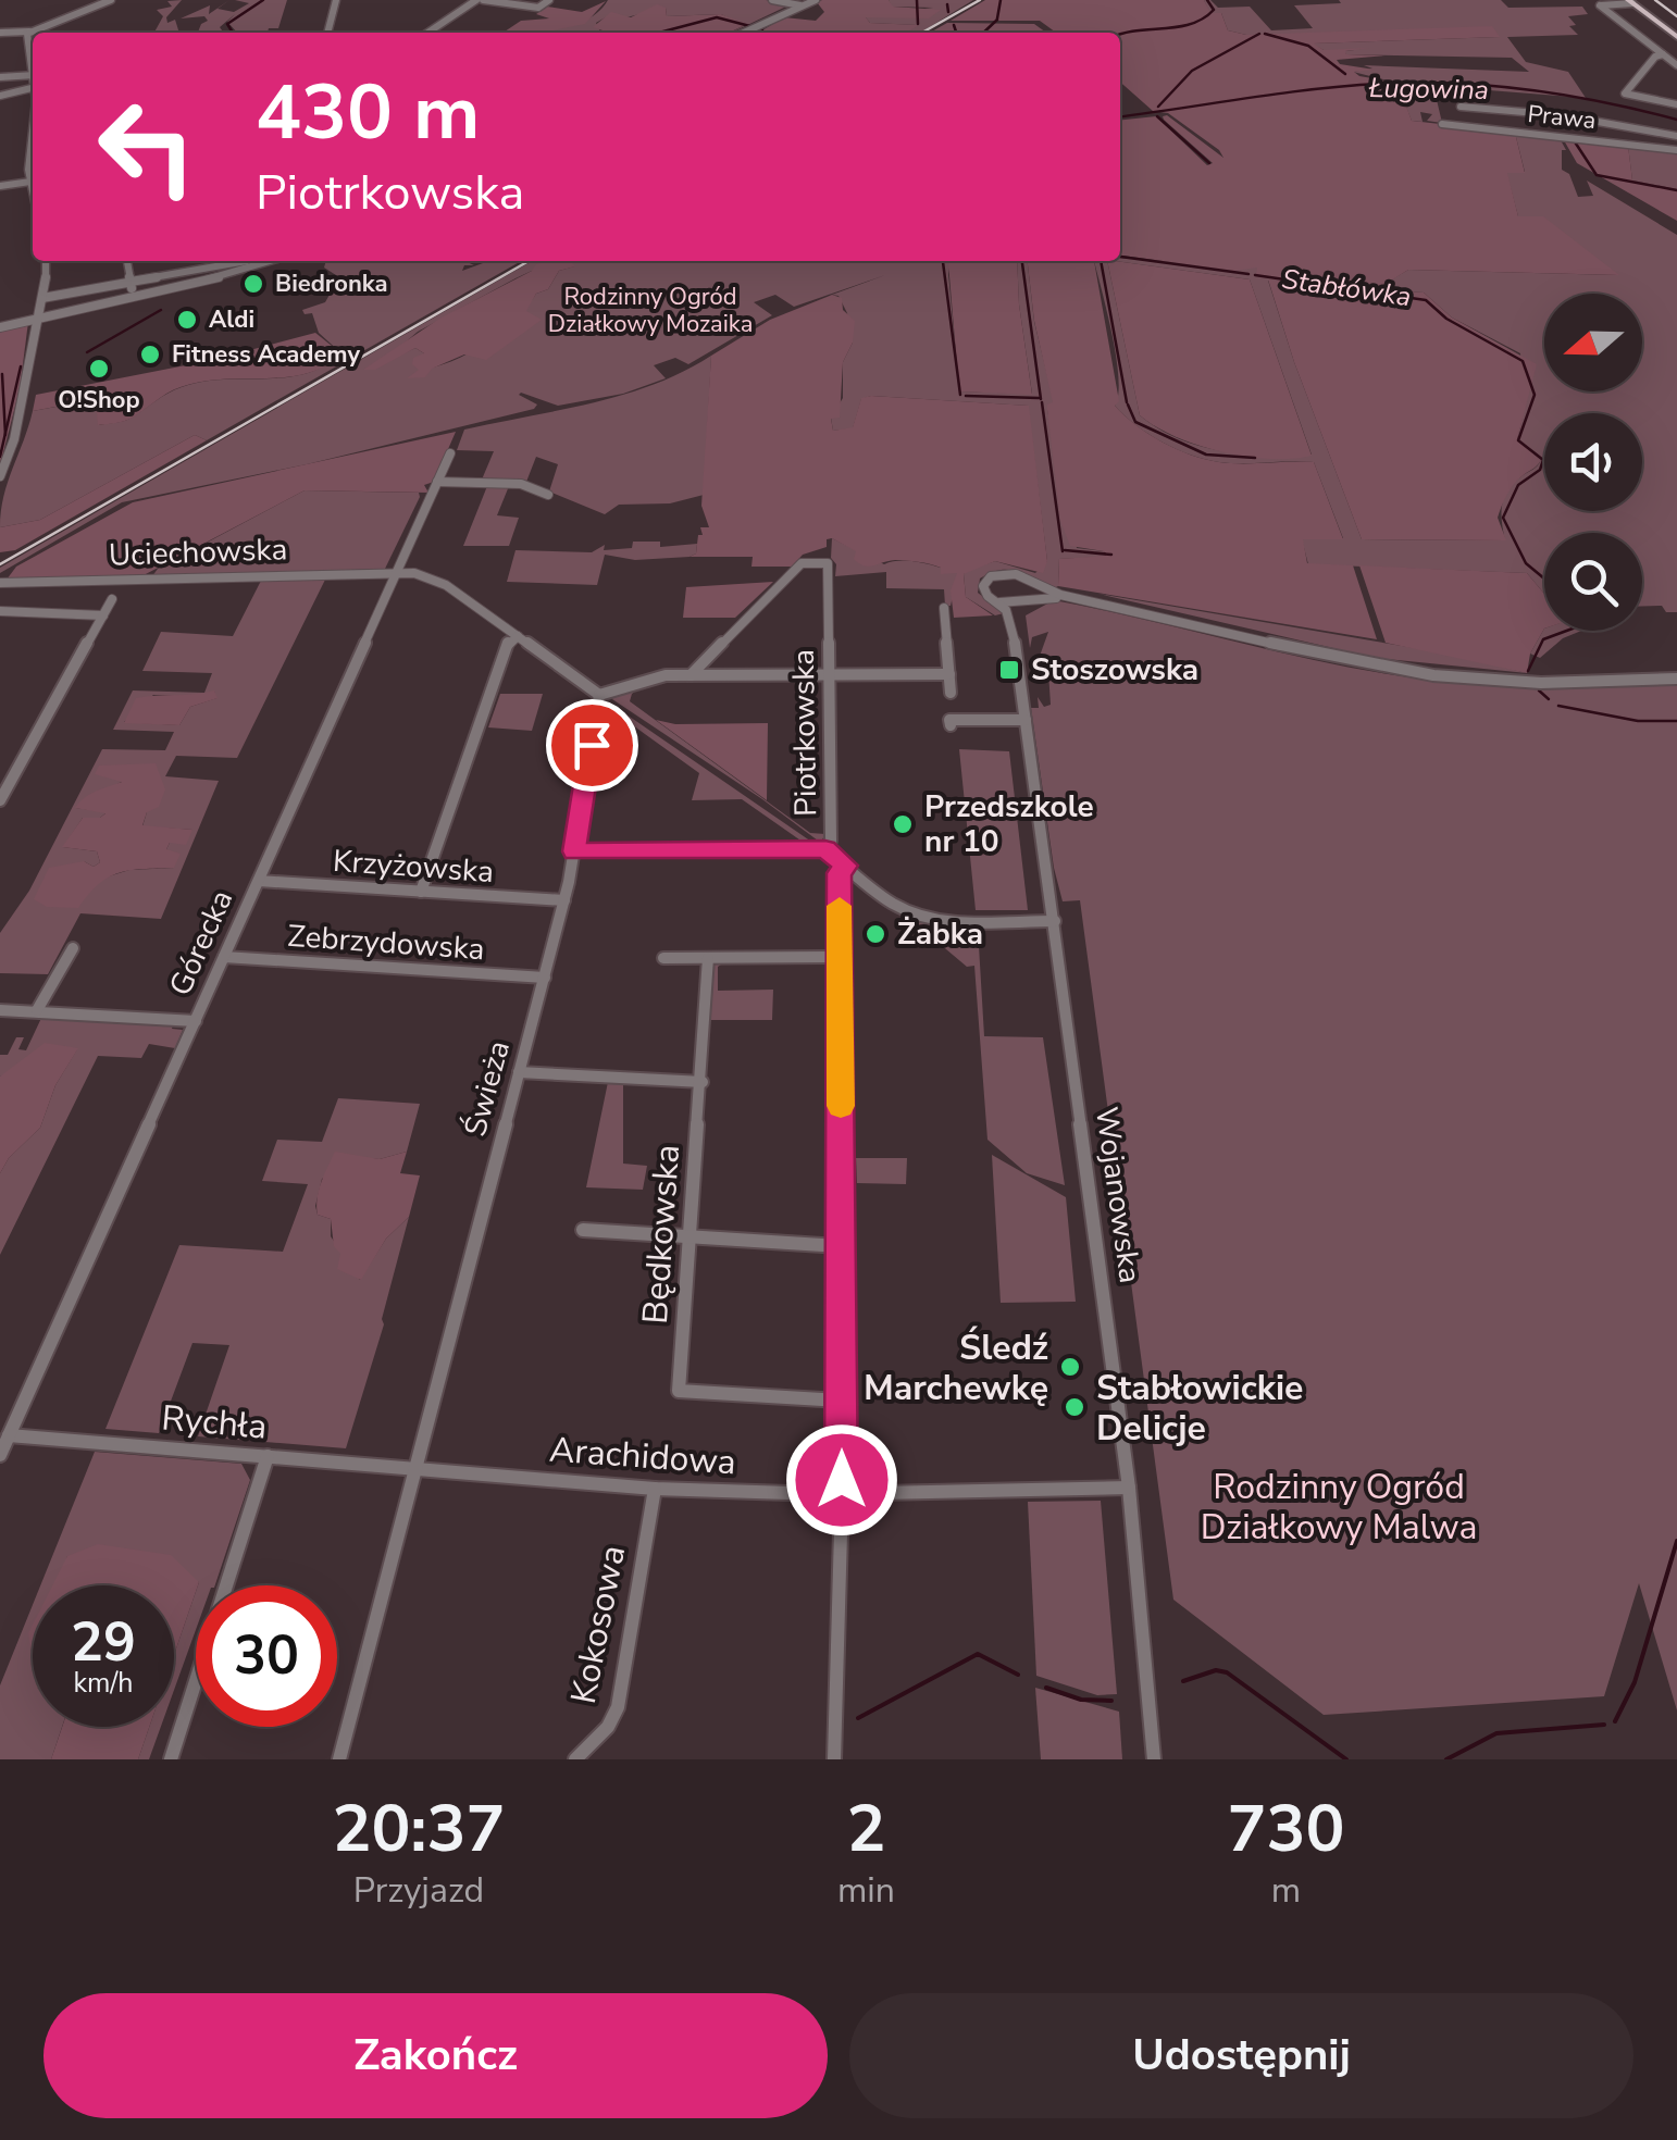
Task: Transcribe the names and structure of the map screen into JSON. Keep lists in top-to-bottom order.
{
  "streets": {
    "street": [
      "Prawa",
      "Uciechowska",
      "Piotrkowska",
      "Krzyżowska",
      "Górecka",
      "Zebrzydowska",
      "Świeża",
      "Wojanowska",
      "Będkowska",
      "Rychła",
      "Arachidowa",
      "Kokosowa"
    ]
  },
  "crossings": [
    ["Uciechowska", "Górecka"],
    ["Uciechowska", "Świeża"],
    ["Piotrkowska", "Świeża"],
    ["Krzyżowska", "Górecka"],
    ["Krzyżowska", "Świeża"],
    ["Górecka", "Zebrzydowska"],
    ["Górecka", "Rychła"],
    ["Zebrzydowska", "Świeża"],
    ["Świeża", "Rychła"],
    ["Świeża", "Arachidowa"],
    ["Wojanowska", "Arachidowa"],
    ["Rychła", "Arachidowa"],
    ["Arachidowa", "Kokosowa"]
  ],
  "water": ["Ługowina", "Stabłówka"],
  "parks": ["Rodzinny Ogród Działkowy Mozaika", "Rodzinny Ogród Działkowy Malwa"],
  "places": {
    "other": [
      "Biedronka",
      "Aldi",
      "Fitness Academy",
      "O!Shop",
      "Przedszkole nr 10",
      "Żabka",
      "Śledź Marchewkę",
      "Stabłowickie Delicje"
    ],
    "transit": ["Stoszowska"]
  },
  "north": "left",
  "page": {
    "turn": ["430 m", "Piotrkowska"],
    "speed": "29 km/h",
    "limit": "30",
    "eta": [
      "20:37",
      "Przyjazd",
      "2",
      "min",
      "730",
      "m"
    ],
    "buttons": ["Zakończ", "Udostępnij"]
  }
}
